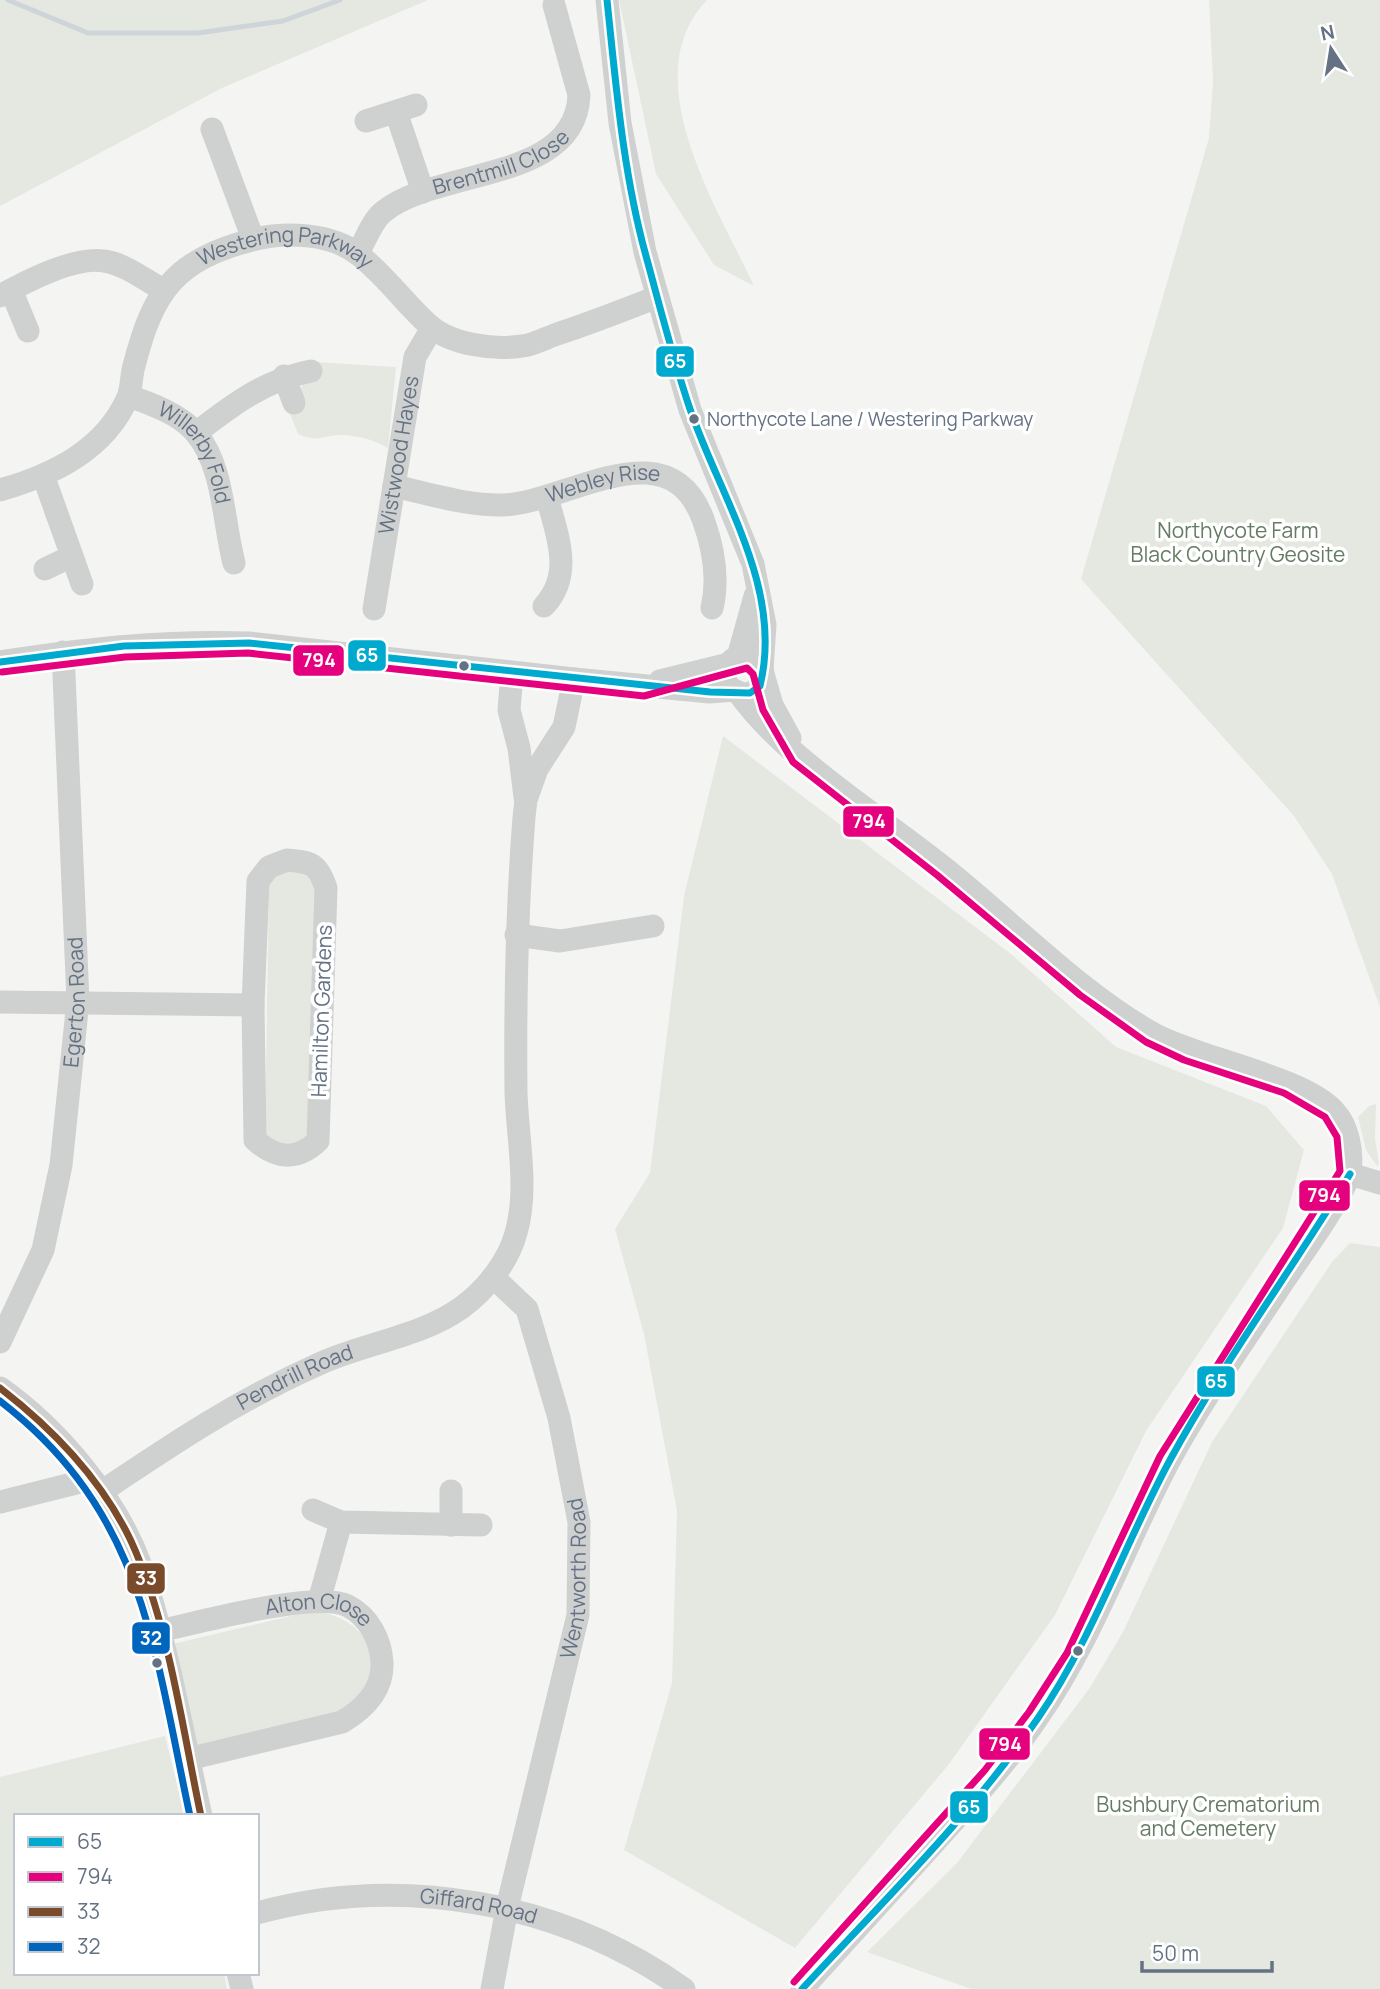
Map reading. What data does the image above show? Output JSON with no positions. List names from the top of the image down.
{
  "streets": {
    "street": [
      "Brentmill Close",
      "Westering Parkway",
      "Wistwood Hayes",
      "Willerby Fold",
      "Webley Rise",
      "Egerton Road",
      "Hamilton Gardens",
      "Pendrill Road",
      "Wentworth Road",
      "Alton Close",
      "Giffard Road"
    ]
  },
  "crossings": [
    ["Brentmill Close", "Westering Parkway"],
    ["Westering Parkway", "Wistwood Hayes"],
    ["Westering Parkway", "Willerby Fold"],
    ["Wistwood Hayes", "Webley Rise"],
    ["Pendrill Road", "Wentworth Road"],
    ["Wentworth Road", "Giffard Road"]
  ],
  "parks": ["Northycote Farm Black Country Geosite", "Bushbury Crematorium and Cemetery"],
  "places": ["Northycote Lane / Westering Parkway"],
  "lines": [
    "transit line 65",
    "transit line 794",
    "transit line 33",
    "transit line 32"
  ],
  "legend": [
    "65",
    "794",
    "33",
    "32"
  ],
  "scale_bar": "50 m",
  "north": "top"
}
